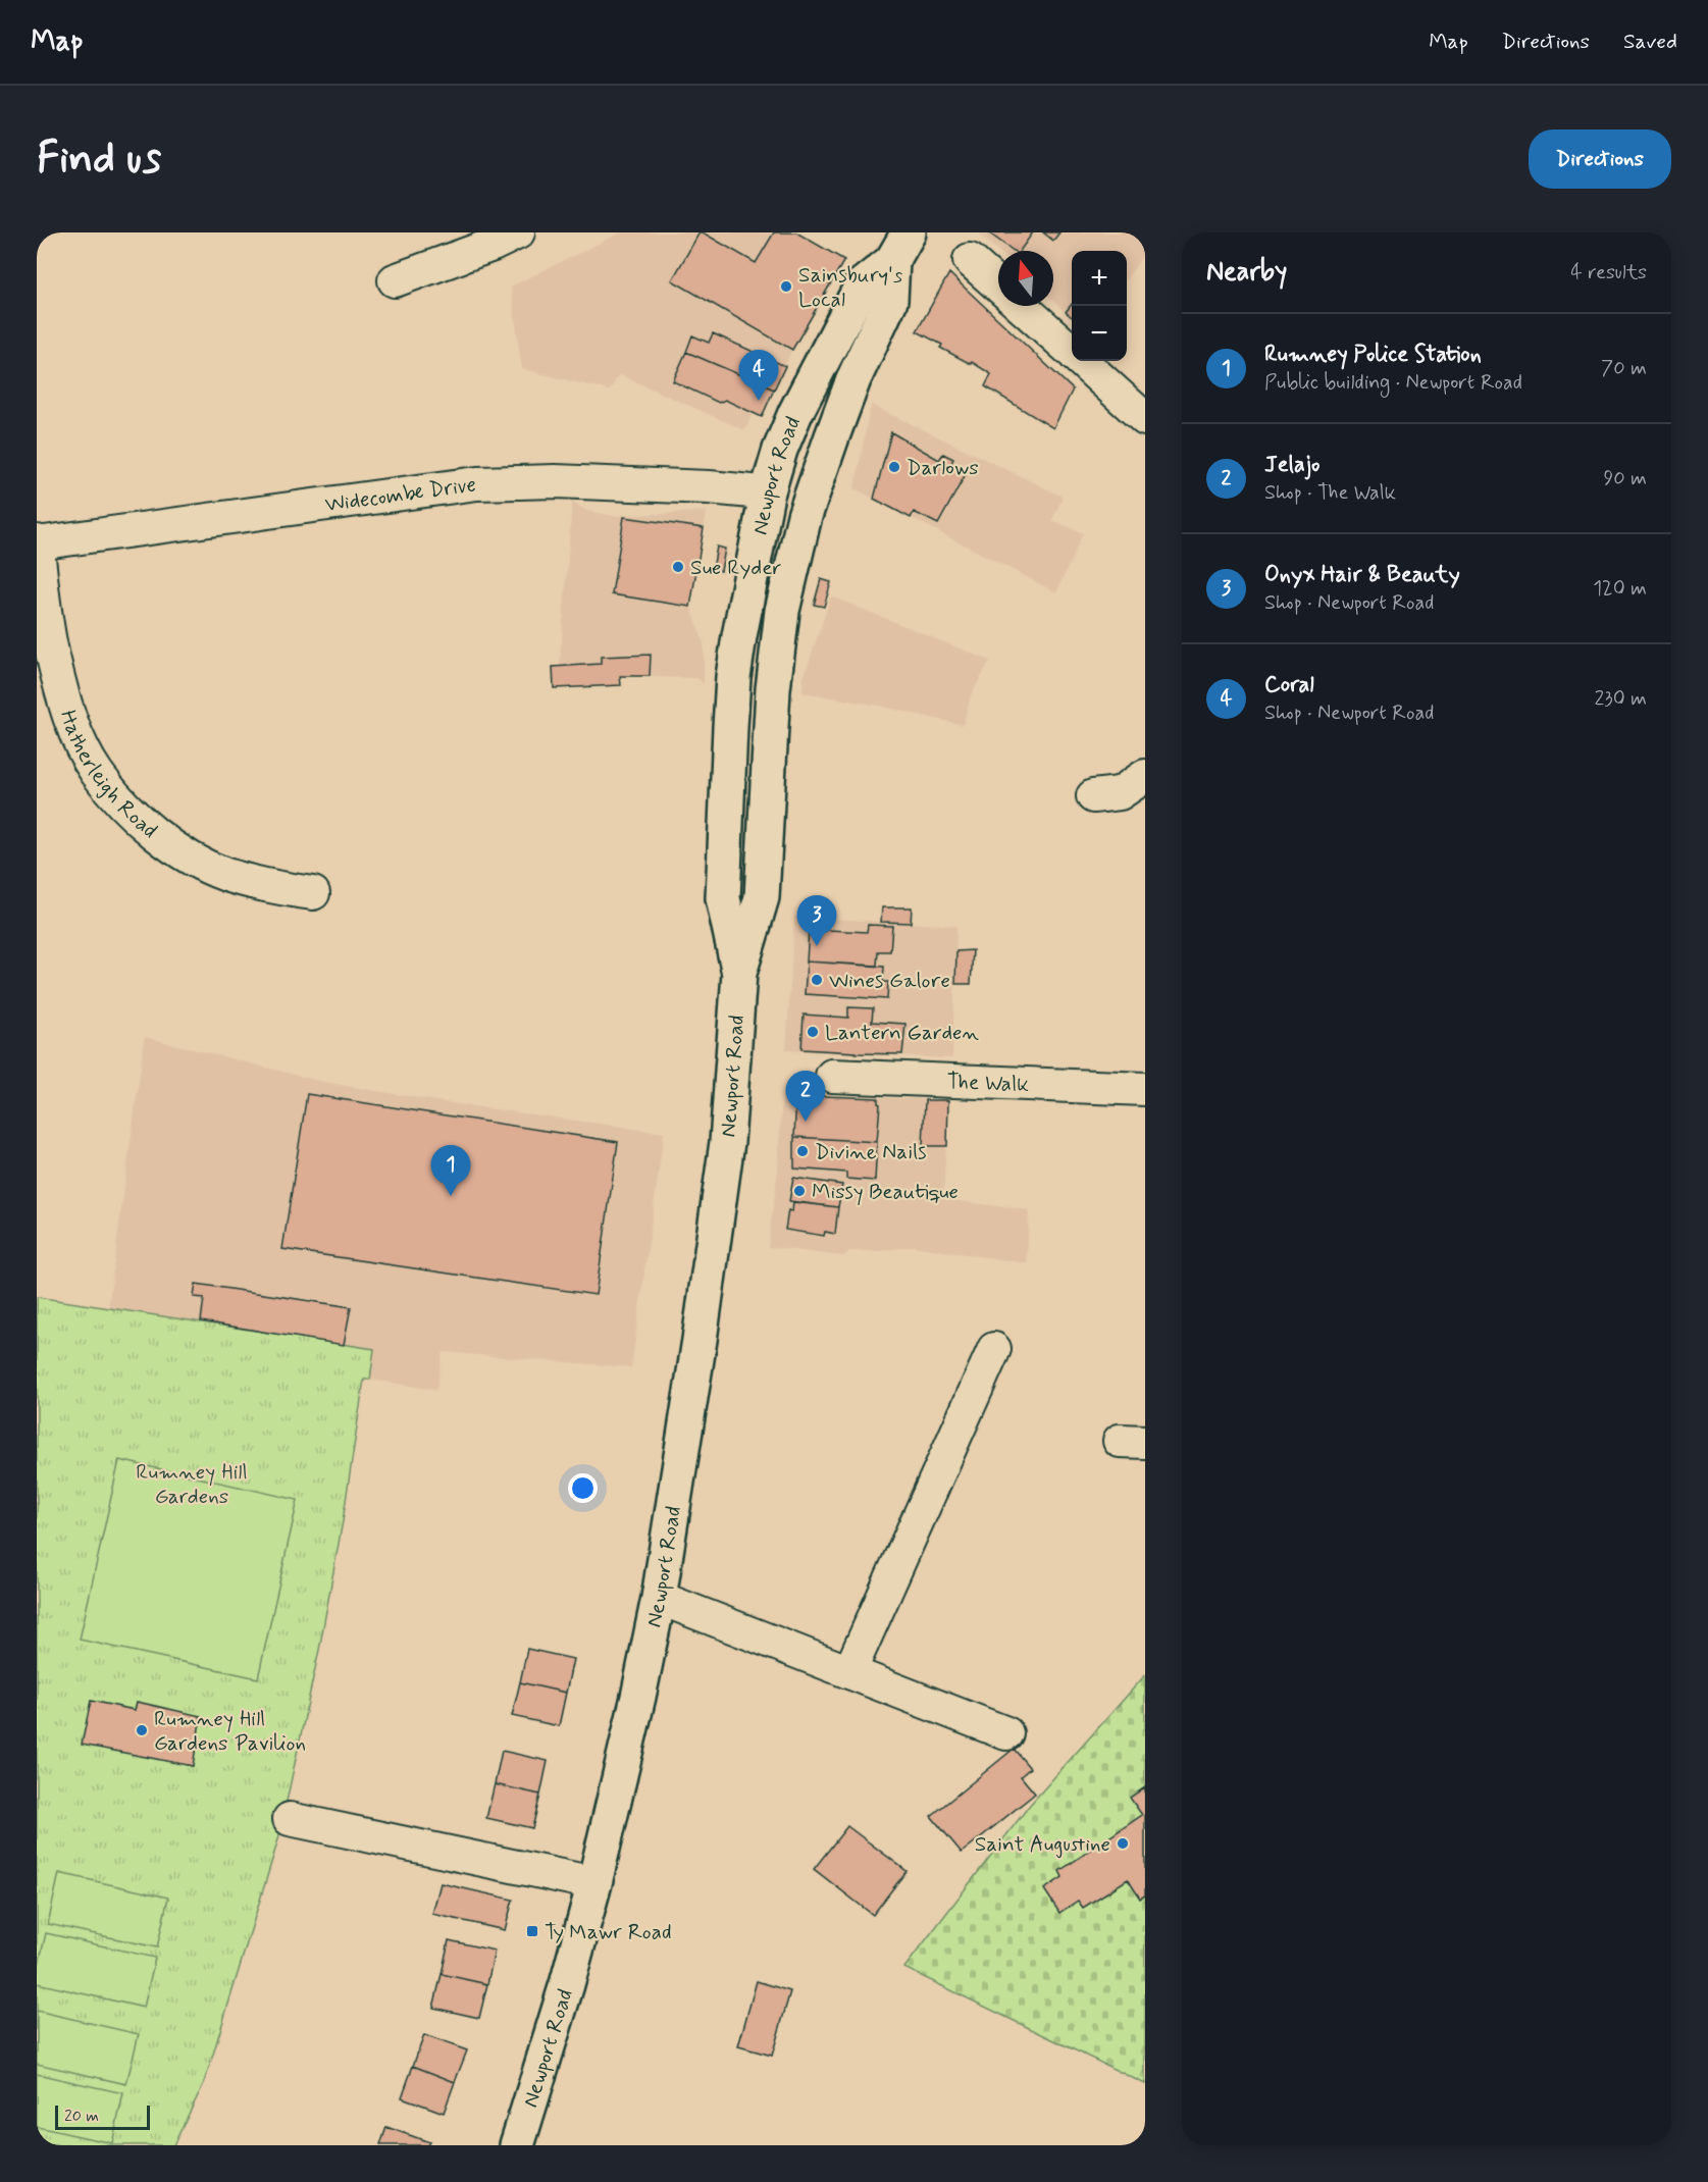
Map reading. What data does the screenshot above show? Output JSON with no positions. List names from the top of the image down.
{
  "streets": {
    "main road": ["Newport Road"],
    "street": ["Widecombe Drive", "Hatherleigh Road", "The Walk"]
  },
  "crossings": [
    ["Newport Road", "Widecombe Drive"],
    ["Widecombe Drive", "Hatherleigh Road"]
  ],
  "parks": ["Rumney Hill Gardens"],
  "places": {
    "other": [
      "Sainsbury's Local",
      "Darlows",
      "Sue Ryder",
      "Wines Galore",
      "Lantern Garden",
      "Divine Nails",
      "Missy Beautique",
      "Rumney Hill Gardens Pavilion",
      "Saint Augustine"
    ],
    "transit": ["Ty Mawr Road"]
  },
  "scale_bar": "20 m",
  "north": "top",
  "page": {
    "header": "Map",
    "nav": ["Map", "Directions", "Saved"],
    "buttons": "Directions",
    "title": "Find us",
    "heading": ["Nearby", "4 results"],
    "map_buttons": ["+", "−"],
    "list": [
      {
        "mark": "1",
        "name": "Rumney Police Station",
        "note": "Public building · Newport Road",
        "value": "70 m"
      },
      {
        "mark": "2",
        "name": "Jelajo",
        "note": "Shop · The Walk",
        "value": "90 m"
      },
      {
        "mark": "3",
        "name": "Onyx Hair & Beauty",
        "note": "Shop · Newport Road",
        "value": "120 m"
      },
      {
        "mark": "4",
        "name": "Coral",
        "note": "Shop · Newport Road",
        "value": "230 m"
      }
    ],
    "pins": [
      "4",
      "3",
      "2",
      "1"
    ],
    "scale": "20 m"
  }
}
